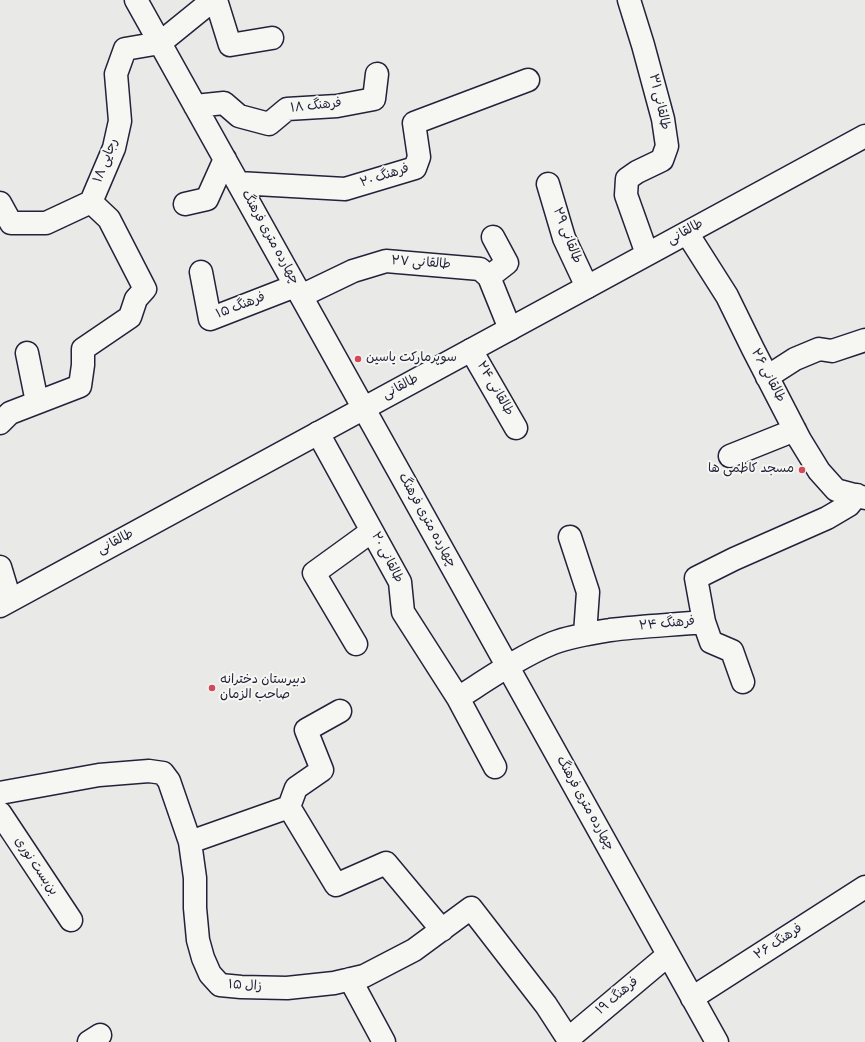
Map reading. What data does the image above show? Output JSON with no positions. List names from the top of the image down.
{
  "streets": {
    "street": [
      "طالقانی ۳۱",
      "فرهنگ ۱۸",
      "رجایی ۱۸",
      "فرهنگ ۲۰",
      "طالقانی",
      "طالقانی ۲۹",
      "چهارده متری فرهنگ",
      "طالقانی ۲۷",
      "فرهنگ ۱۵",
      "طالقانی ۲۶",
      "طالقانی ۲۴",
      "طالقانی ۲۰",
      "فرهنگ ۲۴",
      "بن‌بست نوری",
      "فرهنگ ۲۶",
      "زال ۱۵",
      "فرهنگ ۱۹"
    ]
  },
  "crossings": [
    ["طالقانی ۳۱", "طالقانی"],
    ["فرهنگ ۱۸", "چهارده متری فرهنگ"],
    ["رجایی ۱۸", "چهارده متری فرهنگ"],
    ["فرهنگ ۲۰", "چهارده متری فرهنگ"],
    ["طالقانی", "طالقانی ۲۹"],
    ["طالقانی", "چهارده متری فرهنگ"],
    ["طالقانی", "طالقانی ۲۶"],
    ["طالقانی", "طالقانی ۲۴"],
    ["طالقانی", "طالقانی ۲۰"],
    ["چهارده متری فرهنگ", "طالقانی ۲۷"],
    ["چهارده متری فرهنگ", "فرهنگ ۱۵"],
    ["چهارده متری فرهنگ", "فرهنگ ۲۴"],
    ["چهارده متری فرهنگ", "فرهنگ ۲۶"],
    ["چهارده متری فرهنگ", "فرهنگ ۱۹"],
    ["طالقانی ۲۷", "فرهنگ ۱۵"],
    ["طالقانی ۲۶", "فرهنگ ۲۴"],
    ["طالقانی ۲۰", "فرهنگ ۲۴"],
    ["زال ۱۵", "فرهنگ ۱۹"]
  ],
  "places": ["سوپرمارکت یاسین", "مسجد کاظمی ها", "دبیرستان دخترانه صاحب الزمان"]
}
